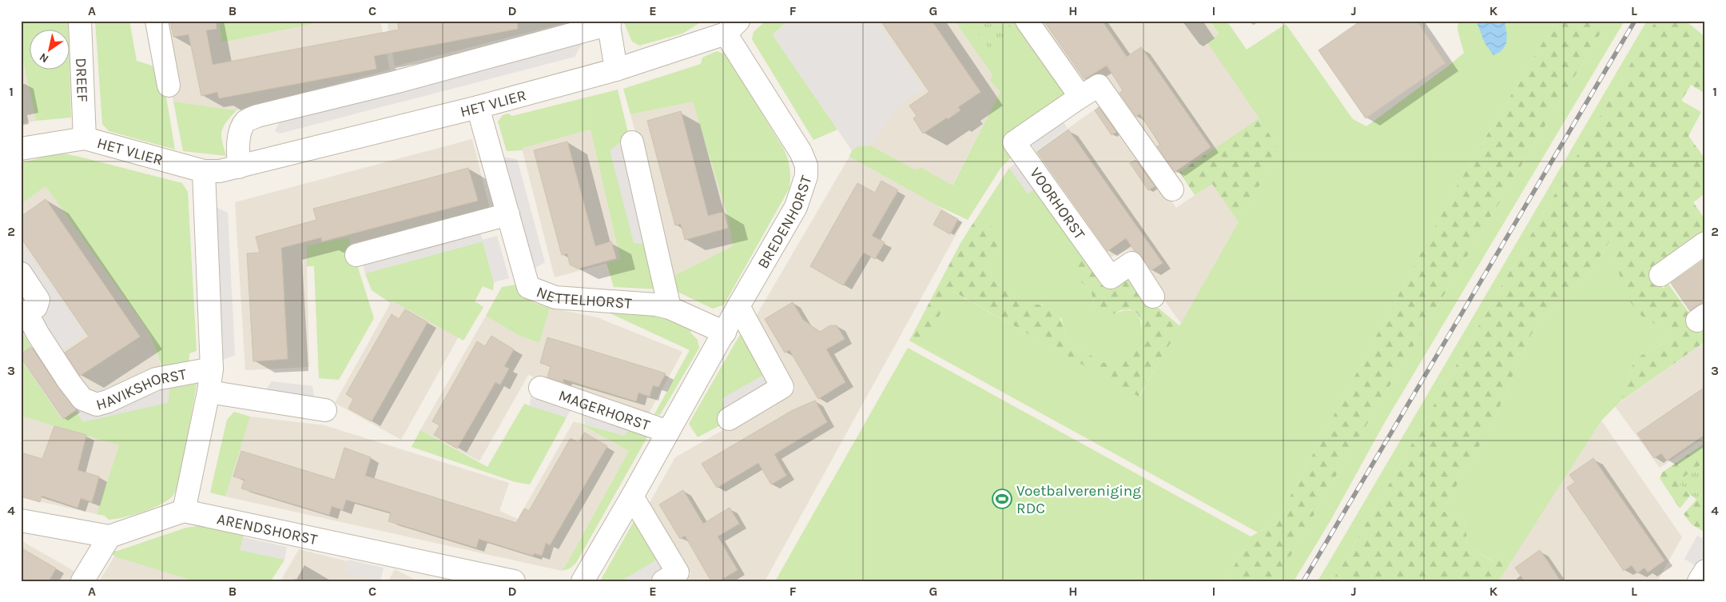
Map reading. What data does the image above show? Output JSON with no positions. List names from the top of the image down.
{
  "streets": {
    "street": [
      "DREEF",
      "HET VLIER",
      "VOORHORST",
      "BREDENHORST",
      "NETTELHORST",
      "HAVIKSHORST",
      "MAGERHORST",
      "ARENDSHORST"
    ]
  },
  "crossings": [
    ["DREEF", "HET VLIER"],
    ["HET VLIER", "BREDENHORST"],
    ["HET VLIER", "NETTELHORST"],
    ["HET VLIER", "HAVIKSHORST"],
    ["BREDENHORST", "NETTELHORST"],
    ["BREDENHORST", "MAGERHORST"],
    ["HAVIKSHORST", "ARENDSHORST"]
  ],
  "places": {
    "sports": ["Voetbalvereniging RDC"]
  },
  "north": "bottom left",
  "grid": {
    "columns": [
      "A",
      "B",
      "C",
      "D",
      "E",
      "F",
      "G",
      "H",
      "I",
      "J",
      "K",
      "L"
    ],
    "rows": [
      "1",
      "2",
      "3",
      "4"
    ]
  }
}
